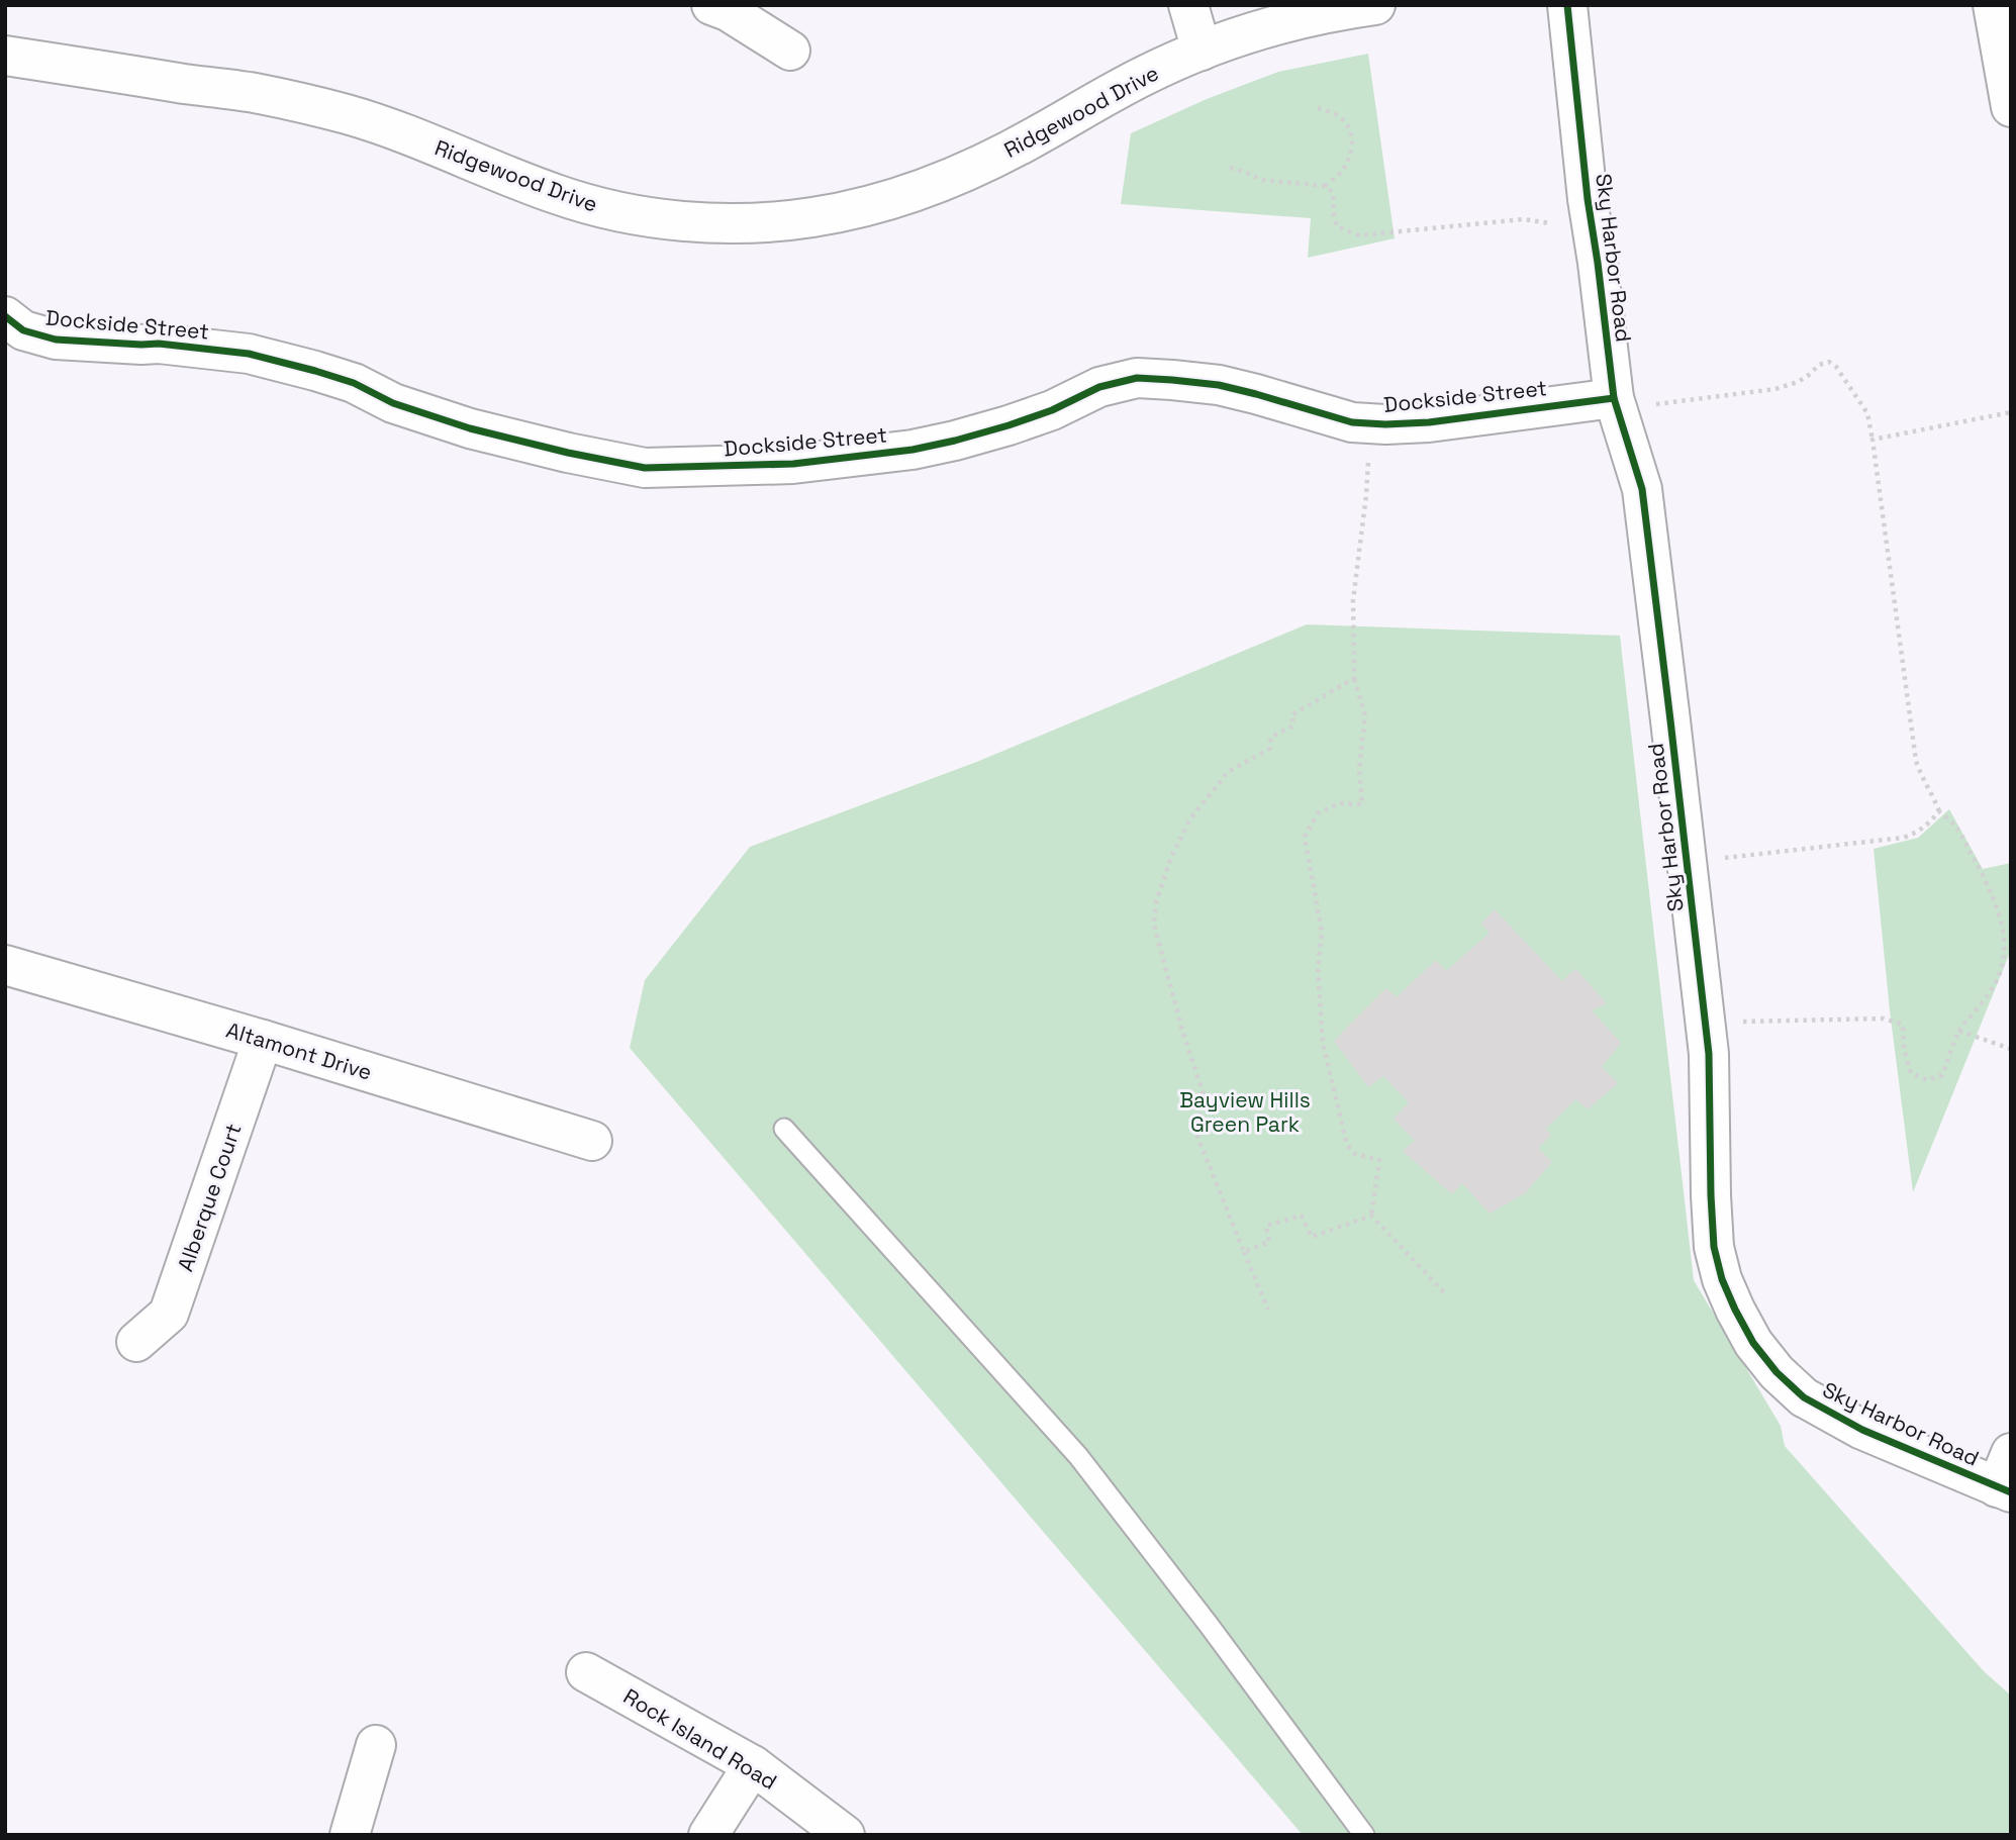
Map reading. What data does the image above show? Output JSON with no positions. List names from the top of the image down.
{
  "streets": {
    "street": [
      "Ridgewood Drive",
      "Sky Harbor Road",
      "Dockside Street",
      "Altamont Drive",
      "Alberque Court",
      "Rock Island Road"
    ]
  },
  "crossings": [
    ["Sky Harbor Road", "Dockside Street"],
    ["Altamont Drive", "Alberque Court"]
  ],
  "parks": ["Bayview Hills Green Park"]
}
